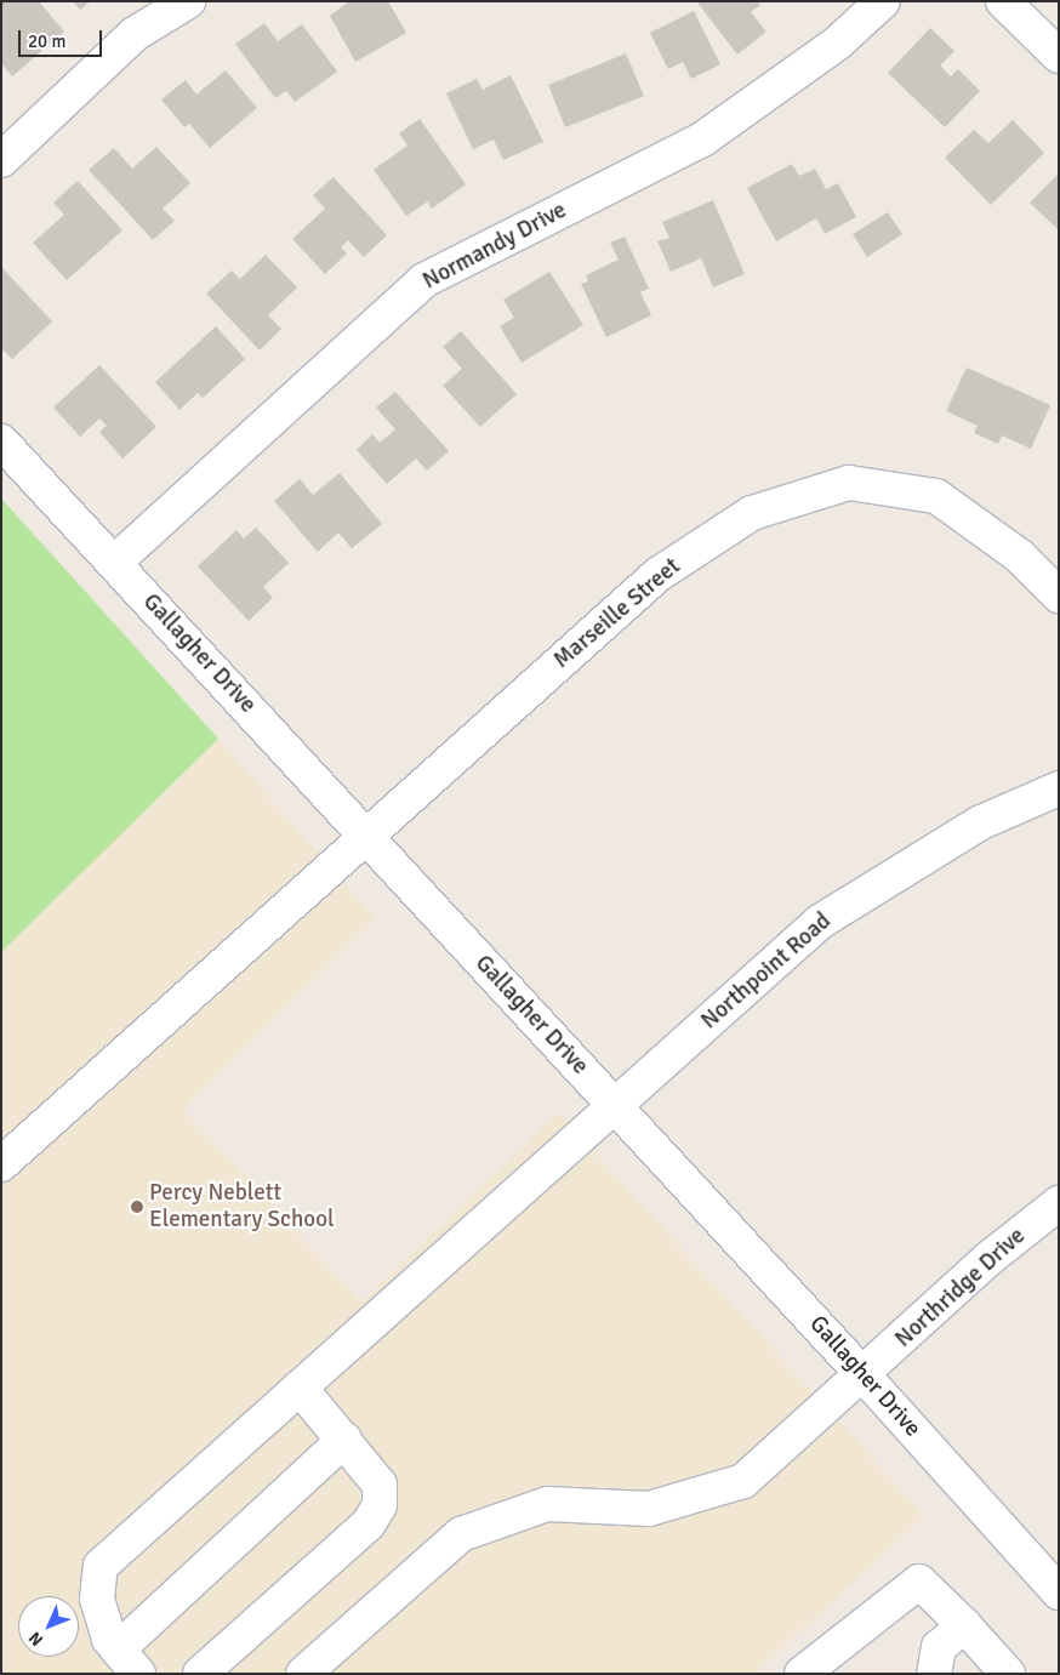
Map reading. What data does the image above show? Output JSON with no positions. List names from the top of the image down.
{
  "streets": {
    "street": [
      "Normandy Drive",
      "Marseille Street",
      "Gallagher Drive",
      "Northpoint Road",
      "Northridge Drive"
    ]
  },
  "crossings": [
    ["Normandy Drive", "Gallagher Drive"],
    ["Marseille Street", "Gallagher Drive"],
    ["Gallagher Drive", "Northpoint Road"],
    ["Gallagher Drive", "Northridge Drive"]
  ],
  "places": ["Percy Neblett Elementary School"],
  "scale_bar": "20 m",
  "north": "bottom left"
}
